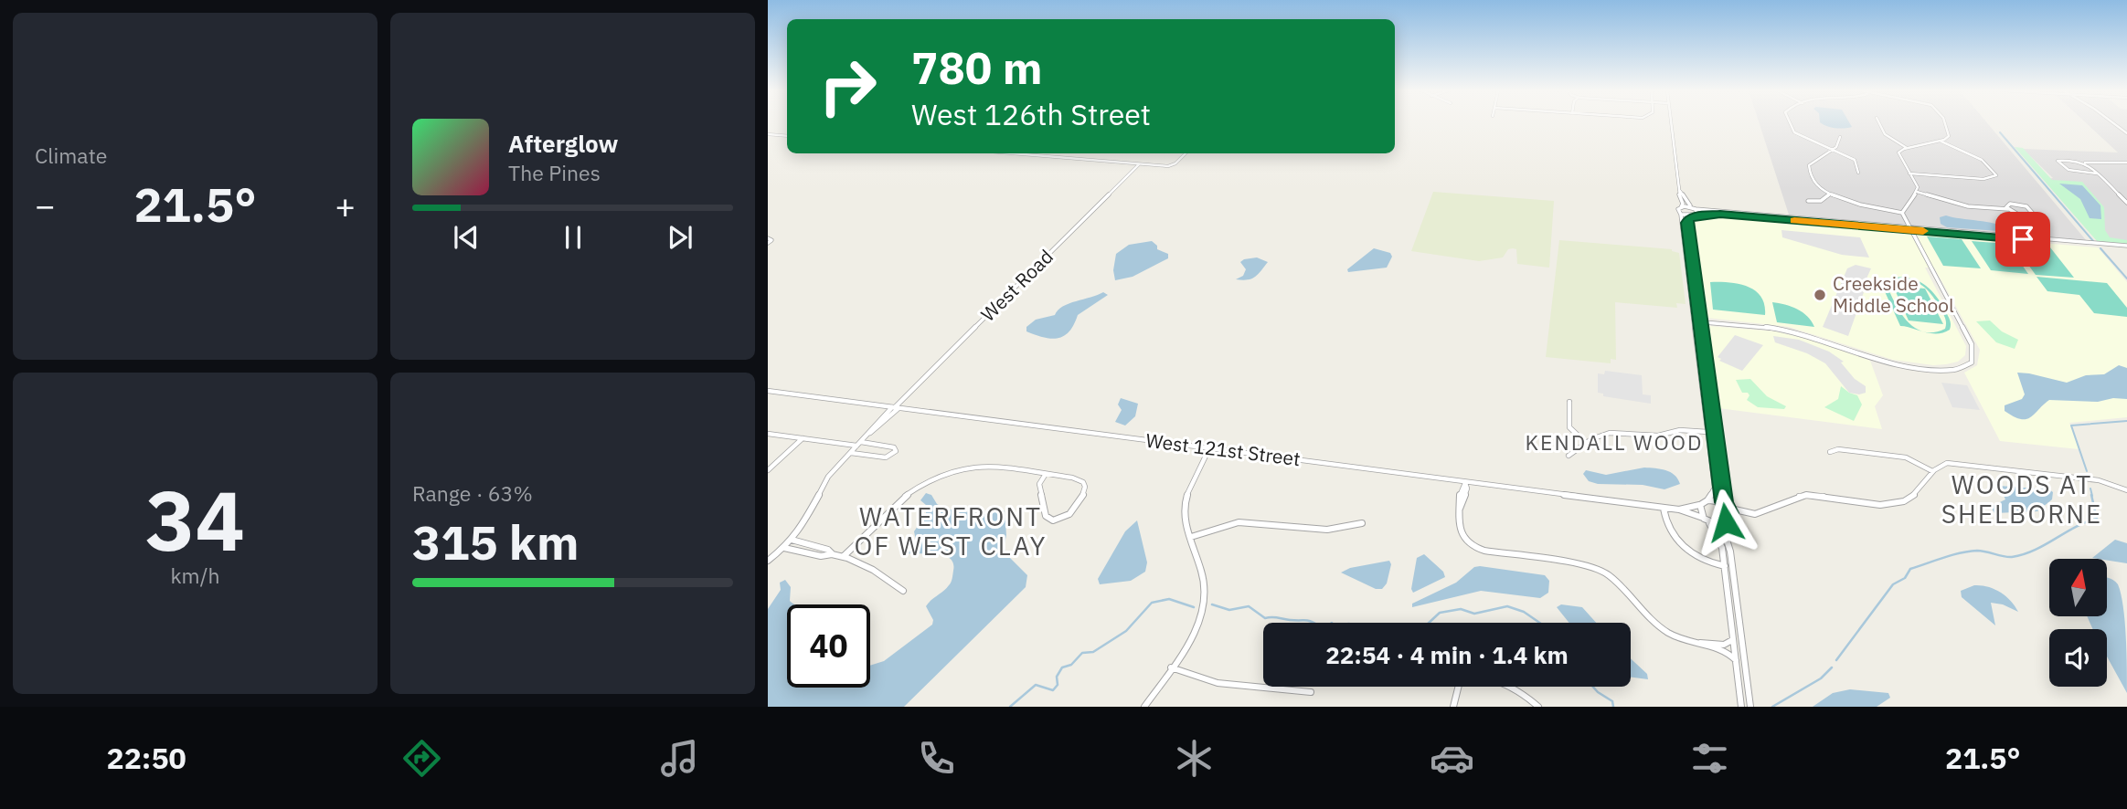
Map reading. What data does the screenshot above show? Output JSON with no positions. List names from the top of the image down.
{
  "streets": {
    "street": ["West Road", "West 121st Street"]
  },
  "crossings": [
    ["West Road", "West 121st Street"]
  ],
  "districts": ["KENDALL WOOD", "WOODS AT SHELBORNE", "WATERFRONT OF WEST CLAY"],
  "places": ["Creekside Middle School"],
  "north": "top",
  "page": {
    "tile": [
      "Climate",
      ["34", "km/h"],
      ["Range · 63%", "315 km"]
    ],
    "turn": ["780 m", "West 126th Street"],
    "song": ["Afterglow", "The Pines"],
    "heat": ["−", "21.5°", "+"],
    "limit": "40",
    "trip": "22:54 · 4 min · 1.4 km",
    "tabs": ["22:50", "21.5°"]
  }
}
